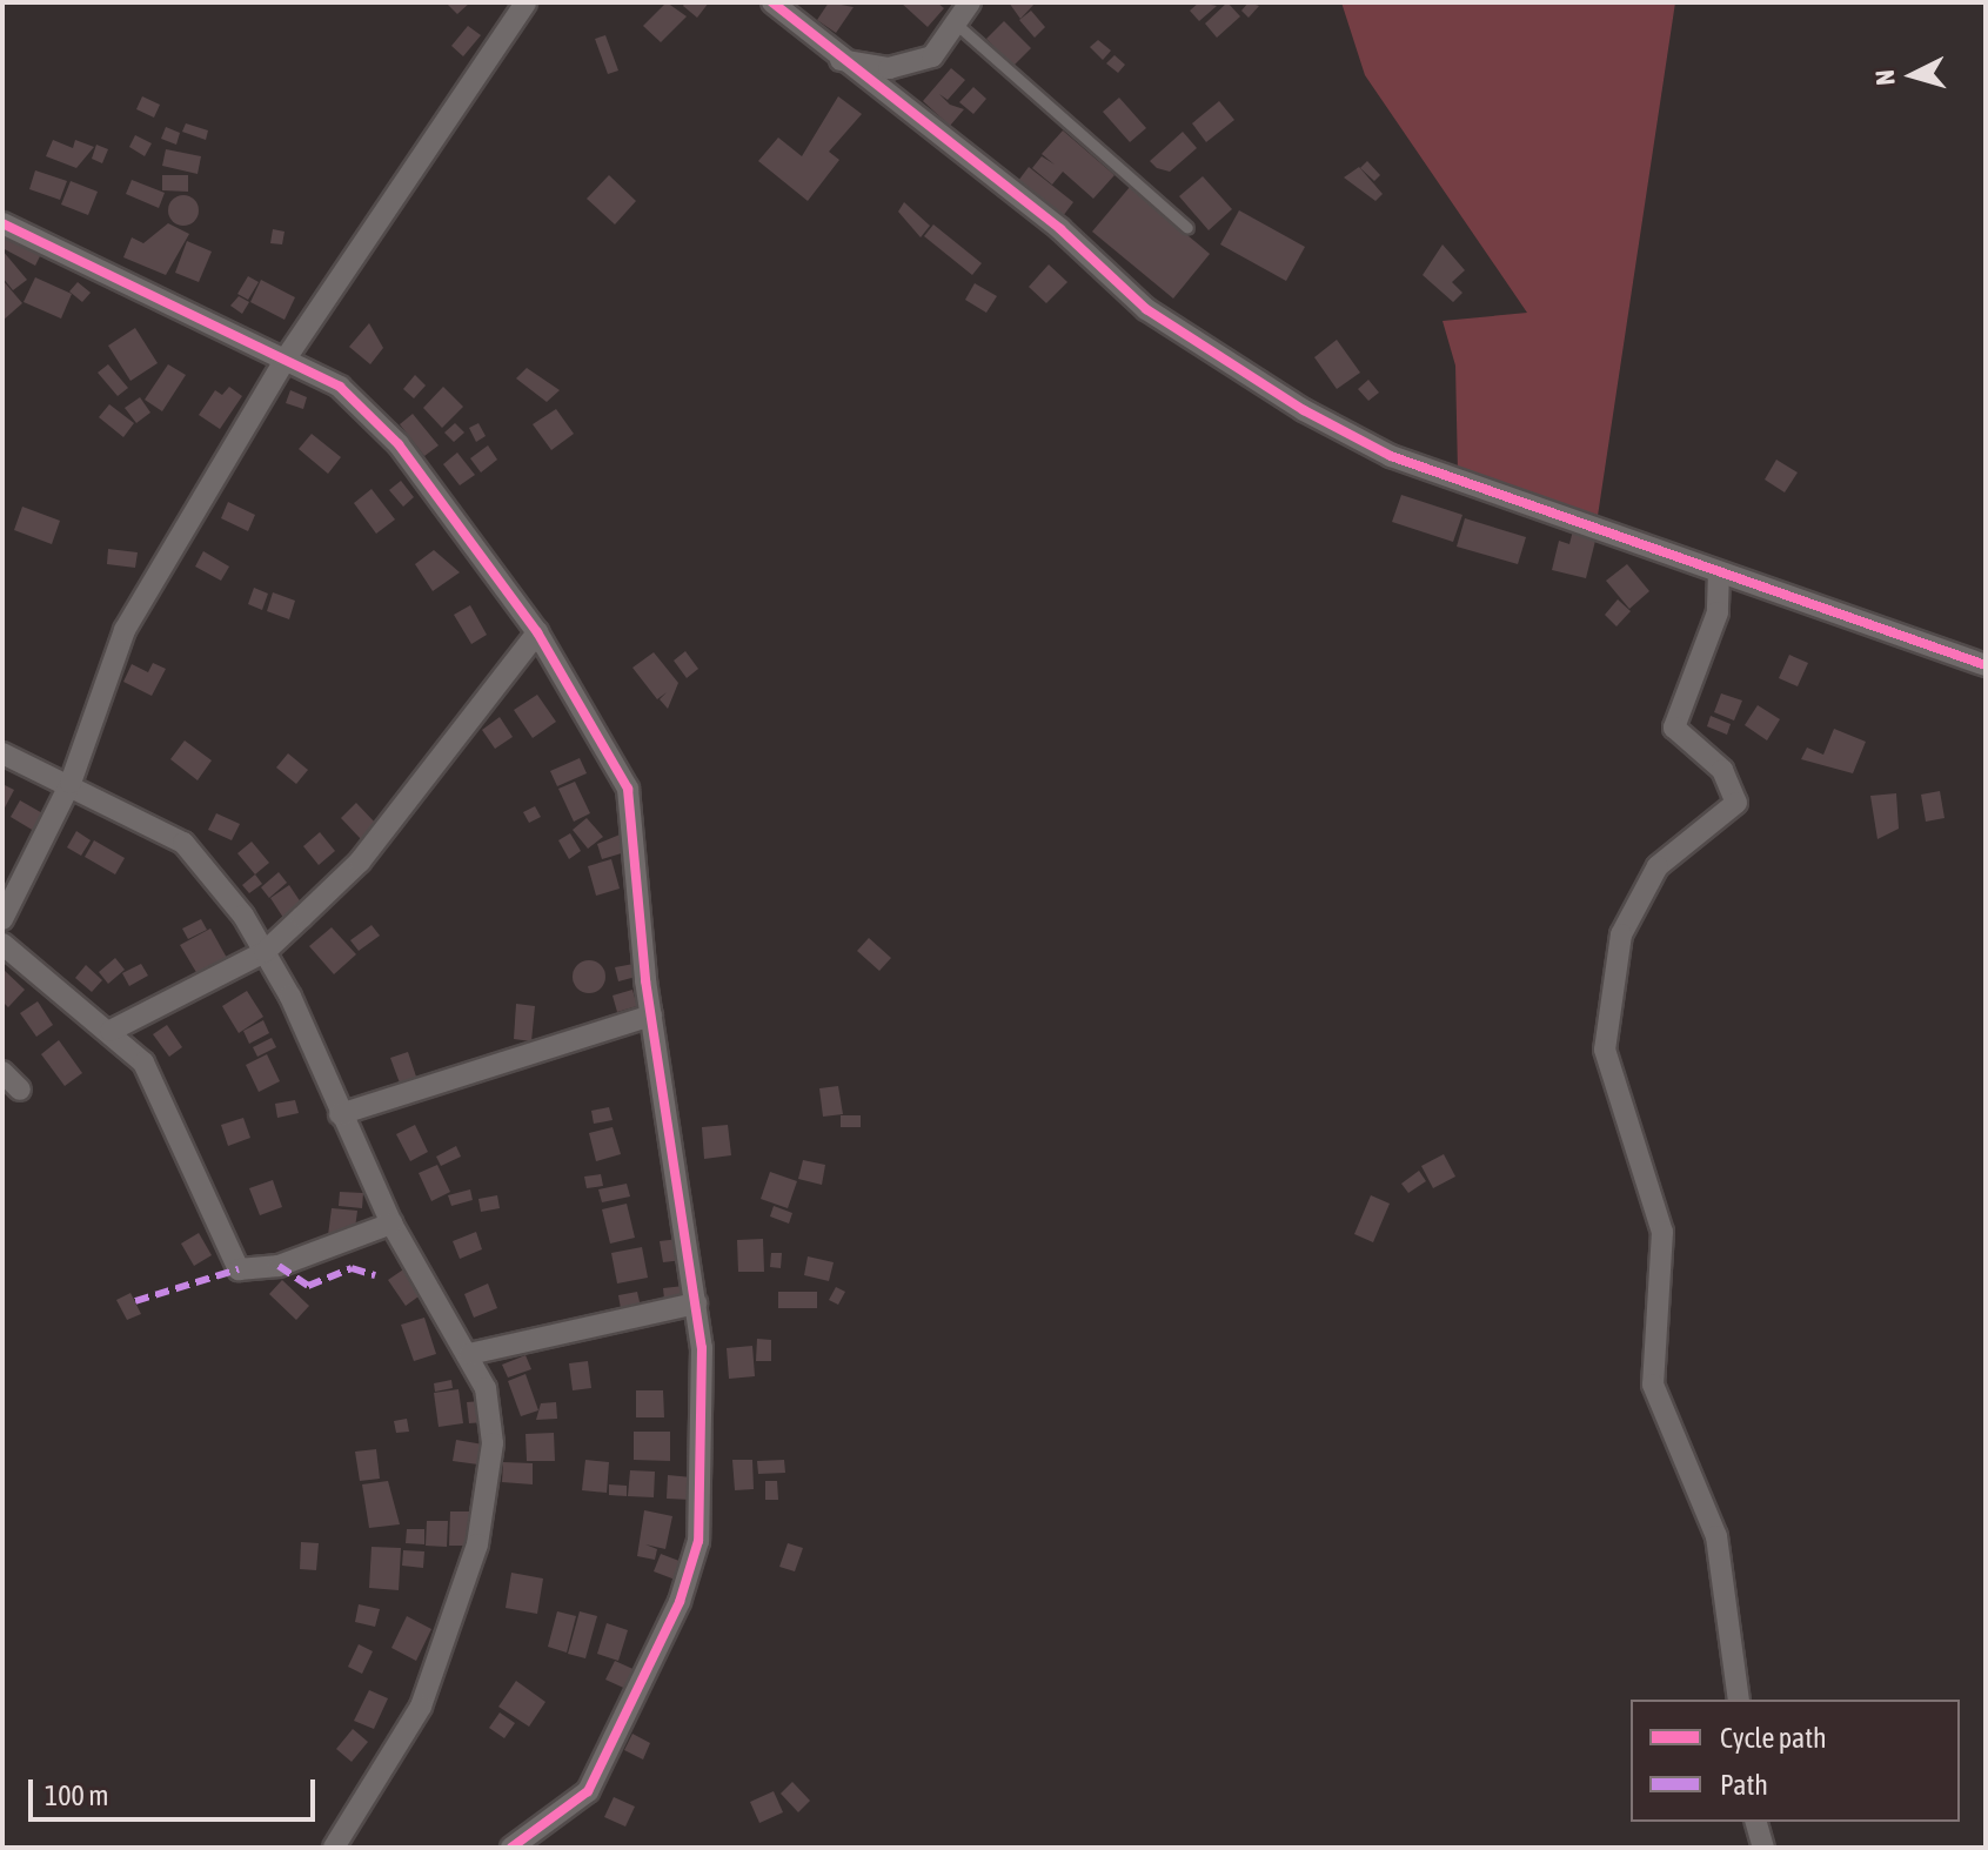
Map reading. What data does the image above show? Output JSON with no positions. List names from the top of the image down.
{
  "legend": ["Cycle path", "Path"],
  "scale_bar": "100 m",
  "north": "left"
}
